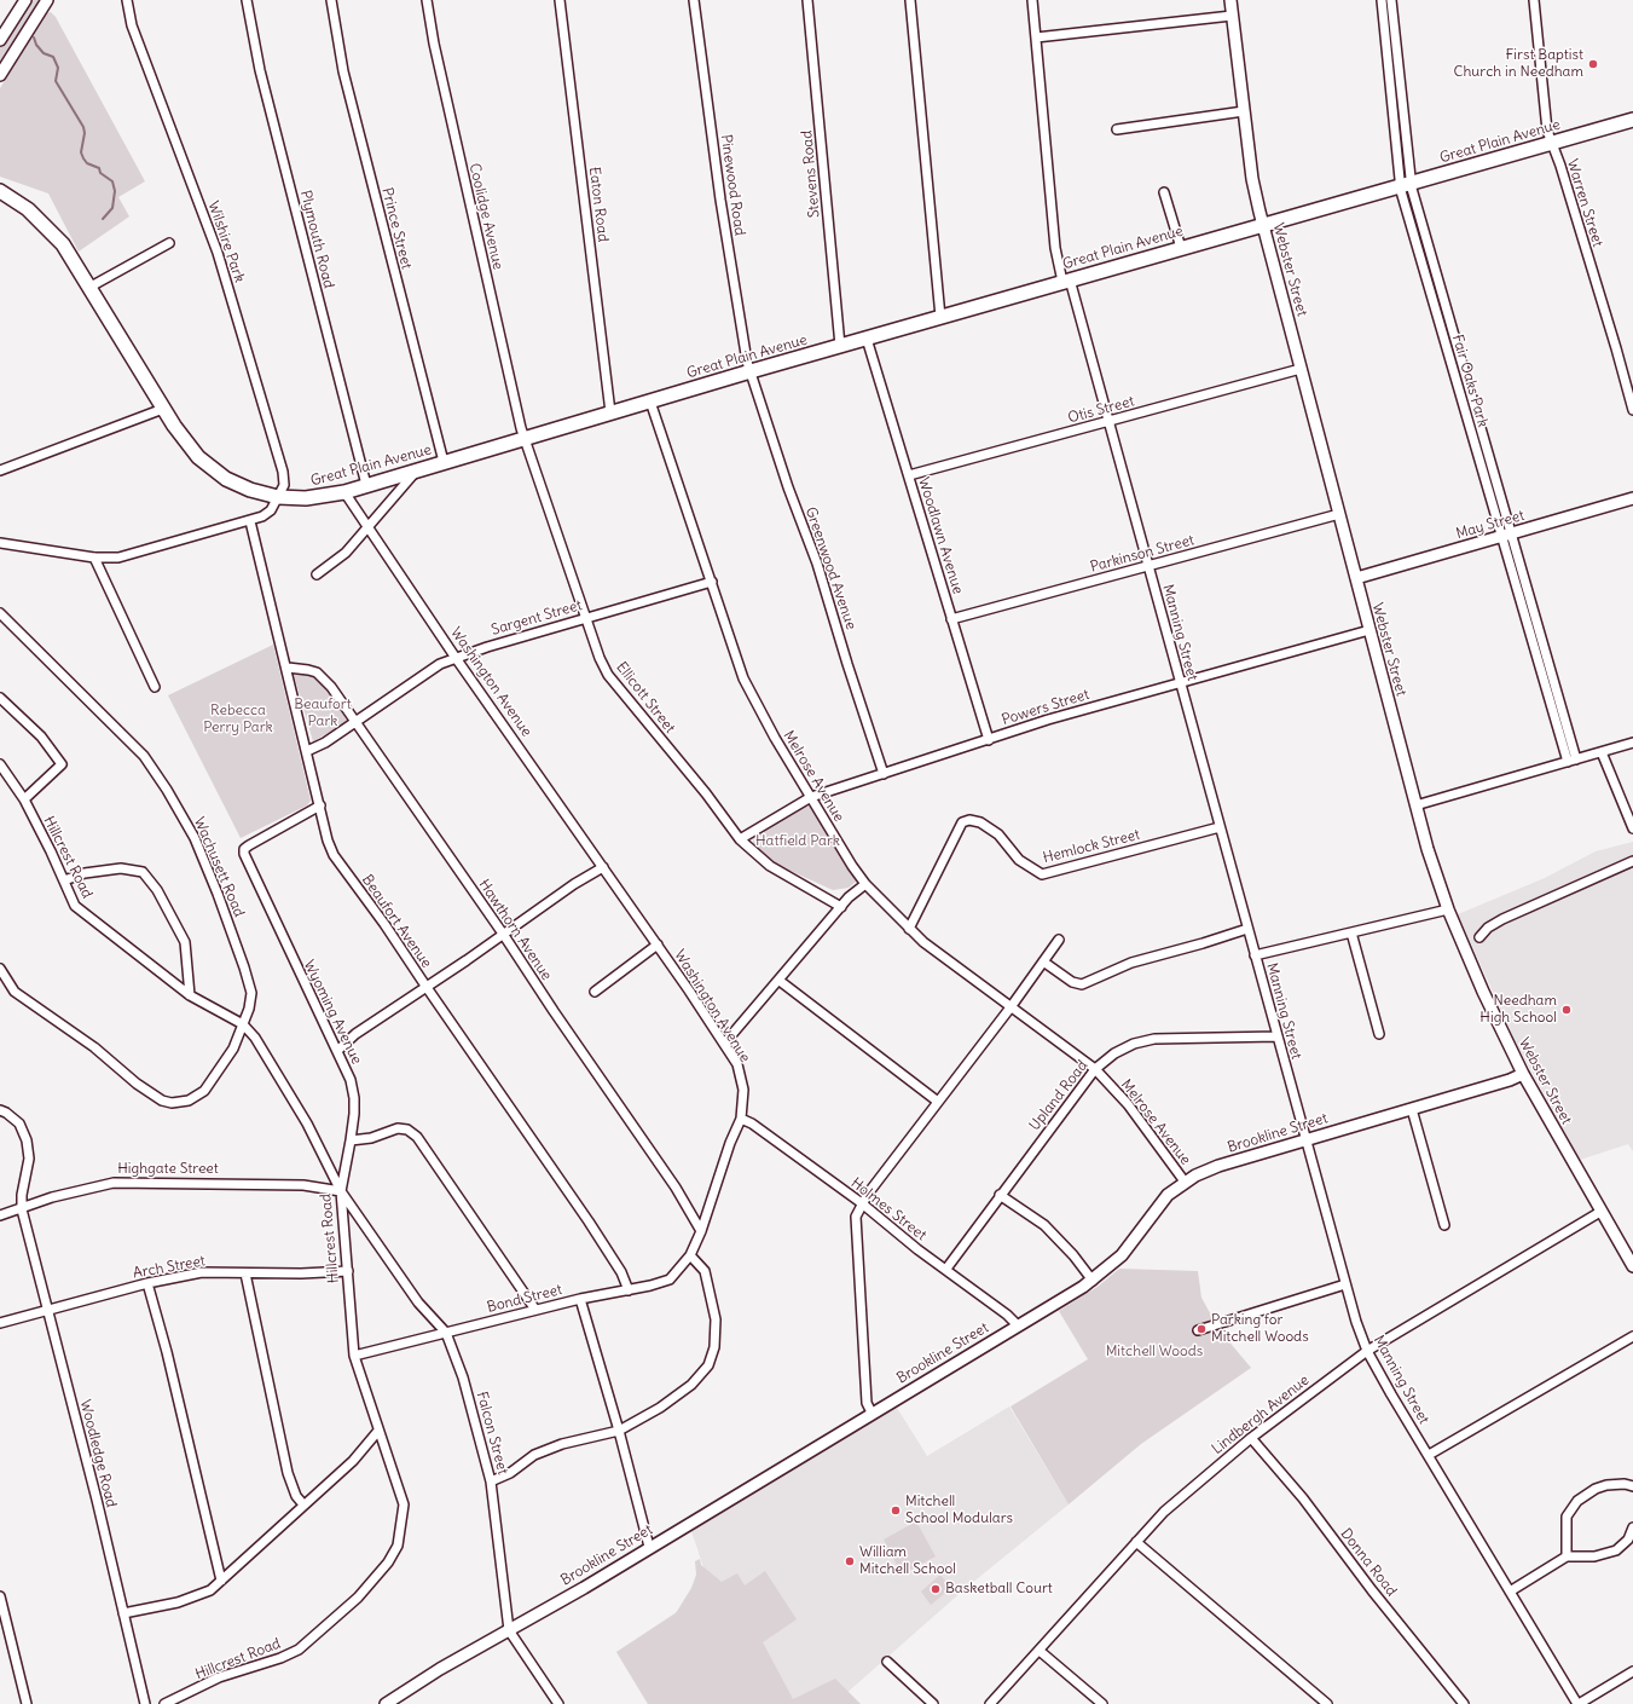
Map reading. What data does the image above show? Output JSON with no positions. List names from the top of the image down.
{
  "streets": {
    "main road": ["Great Plain Avenue"],
    "street": [
      "Stevens Road",
      "Pinewood Road",
      "Warren Street",
      "Eaton Road",
      "Coolidge Avenue",
      "Prince Street",
      "Plymouth Road",
      "Wilshire Park",
      "Webster Street",
      "Fair Oaks Park",
      "Otis Street",
      "May Street",
      "Woodlawn Avenue",
      "Parkinson Street",
      "Greenwood Avenue",
      "Sargent Street",
      "Manning Street",
      "Washington Avenue",
      "Ellicott Street",
      "Powers Street",
      "Melrose Avenue",
      "Hemlock Street",
      "Hillcrest Road",
      "Wachusett Road",
      "Beaufort Avenue",
      "Hawthorn Avenue",
      "Wyoming Avenue",
      "Upland Road",
      "Brookline Street",
      "Highgate Street",
      "Holmes Street",
      "Arch Street",
      "Bond Street",
      "Lindbergh Avenue",
      "Falcon Street",
      "Woodledge Road",
      "Donna Road"
    ]
  },
  "crossings": [
    ["Great Plain Avenue", "Stevens Road"],
    ["Great Plain Avenue", "Pinewood Road"],
    ["Great Plain Avenue", "Warren Street"],
    ["Great Plain Avenue", "Eaton Road"],
    ["Great Plain Avenue", "Coolidge Avenue"],
    ["Great Plain Avenue", "Prince Street"],
    ["Great Plain Avenue", "Plymouth Road"],
    ["Great Plain Avenue", "Wilshire Park"],
    ["Great Plain Avenue", "Webster Street"],
    ["Great Plain Avenue", "Fair Oaks Park"],
    ["Great Plain Avenue", "Woodlawn Avenue"],
    ["Great Plain Avenue", "Greenwood Avenue"],
    ["Great Plain Avenue", "Manning Street"],
    ["Great Plain Avenue", "Washington Avenue"],
    ["Great Plain Avenue", "Ellicott Street"],
    ["Great Plain Avenue", "Melrose Avenue"],
    ["Pinewood Road", "Greenwood Avenue"],
    ["Coolidge Avenue", "Ellicott Street"],
    ["Webster Street", "Otis Street"],
    ["Webster Street", "May Street"],
    ["Webster Street", "Parkinson Street"],
    ["Webster Street", "Powers Street"],
    ["Webster Street", "Brookline Street"],
    ["Webster Street", "Lindbergh Avenue"],
    ["Fair Oaks Park", "May Street"],
    ["Otis Street", "Woodlawn Avenue"],
    ["Otis Street", "Manning Street"],
    ["Woodlawn Avenue", "Parkinson Street"],
    ["Woodlawn Avenue", "Powers Street"],
    ["Parkinson Street", "Manning Street"],
    ["Greenwood Avenue", "Powers Street"],
    ["Sargent Street", "Washington Avenue"],
    ["Sargent Street", "Ellicott Street"],
    ["Sargent Street", "Melrose Avenue"],
    ["Sargent Street", "Beaufort Avenue"],
    ["Sargent Street", "Hawthorn Avenue"],
    ["Manning Street", "Powers Street"],
    ["Manning Street", "Hemlock Street"],
    ["Manning Street", "Upland Road"],
    ["Manning Street", "Brookline Street"],
    ["Manning Street", "Lindbergh Avenue"],
    ["Washington Avenue", "Hawthorn Avenue"],
    ["Washington Avenue", "Holmes Street"],
    ["Washington Avenue", "Bond Street"],
    ["Ellicott Street", "Powers Street"],
    ["Powers Street", "Melrose Avenue"],
    ["Melrose Avenue", "Hemlock Street"],
    ["Melrose Avenue", "Upland Road"],
    ["Melrose Avenue", "Brookline Street"],
    ["Hillcrest Road", "Wachusett Road"],
    ["Hillcrest Road", "Wyoming Avenue"],
    ["Hillcrest Road", "Highgate Street"],
    ["Hillcrest Road", "Arch Street"],
    ["Hillcrest Road", "Bond Street"],
    ["Hillcrest Road", "Falcon Street"],
    ["Beaufort Avenue", "Hawthorn Avenue"],
    ["Beaufort Avenue", "Wyoming Avenue"],
    ["Beaufort Avenue", "Bond Street"],
    ["Wyoming Avenue", "Highgate Street"],
    ["Wyoming Avenue", "Falcon Street"],
    ["Upland Road", "Holmes Street"],
    ["Brookline Street", "Holmes Street"],
    ["Brookline Street", "Falcon Street"],
    ["Highgate Street", "Falcon Street"],
    ["Highgate Street", "Woodledge Road"],
    ["Arch Street", "Woodledge Road"],
    ["Bond Street", "Falcon Street"],
    ["Lindbergh Avenue", "Donna Road"]
  ],
  "parks": [
    "Beaufort Park",
    "Rebecca Perry Park",
    "Hatfield Park",
    "Mitchell Woods"
  ],
  "places": [
    "First Baptist Church in Needham",
    "Needham High School",
    "Parking for Mitchell Woods",
    "Mitchell School Modulars",
    "William Mitchell School",
    "Basketball Court"
  ]
}
